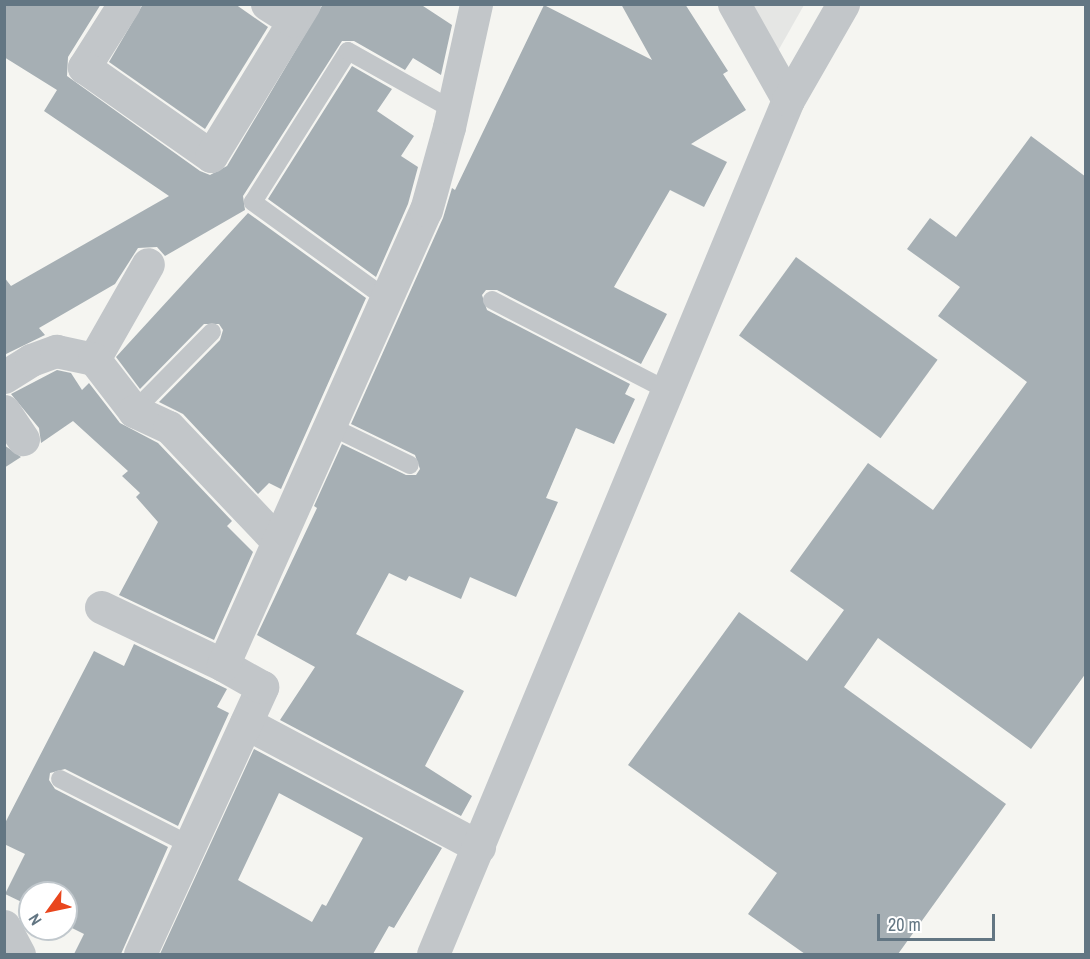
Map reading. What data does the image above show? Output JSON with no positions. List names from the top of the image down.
{
  "scale_bar": "20 m",
  "north": "bottom left"
}
